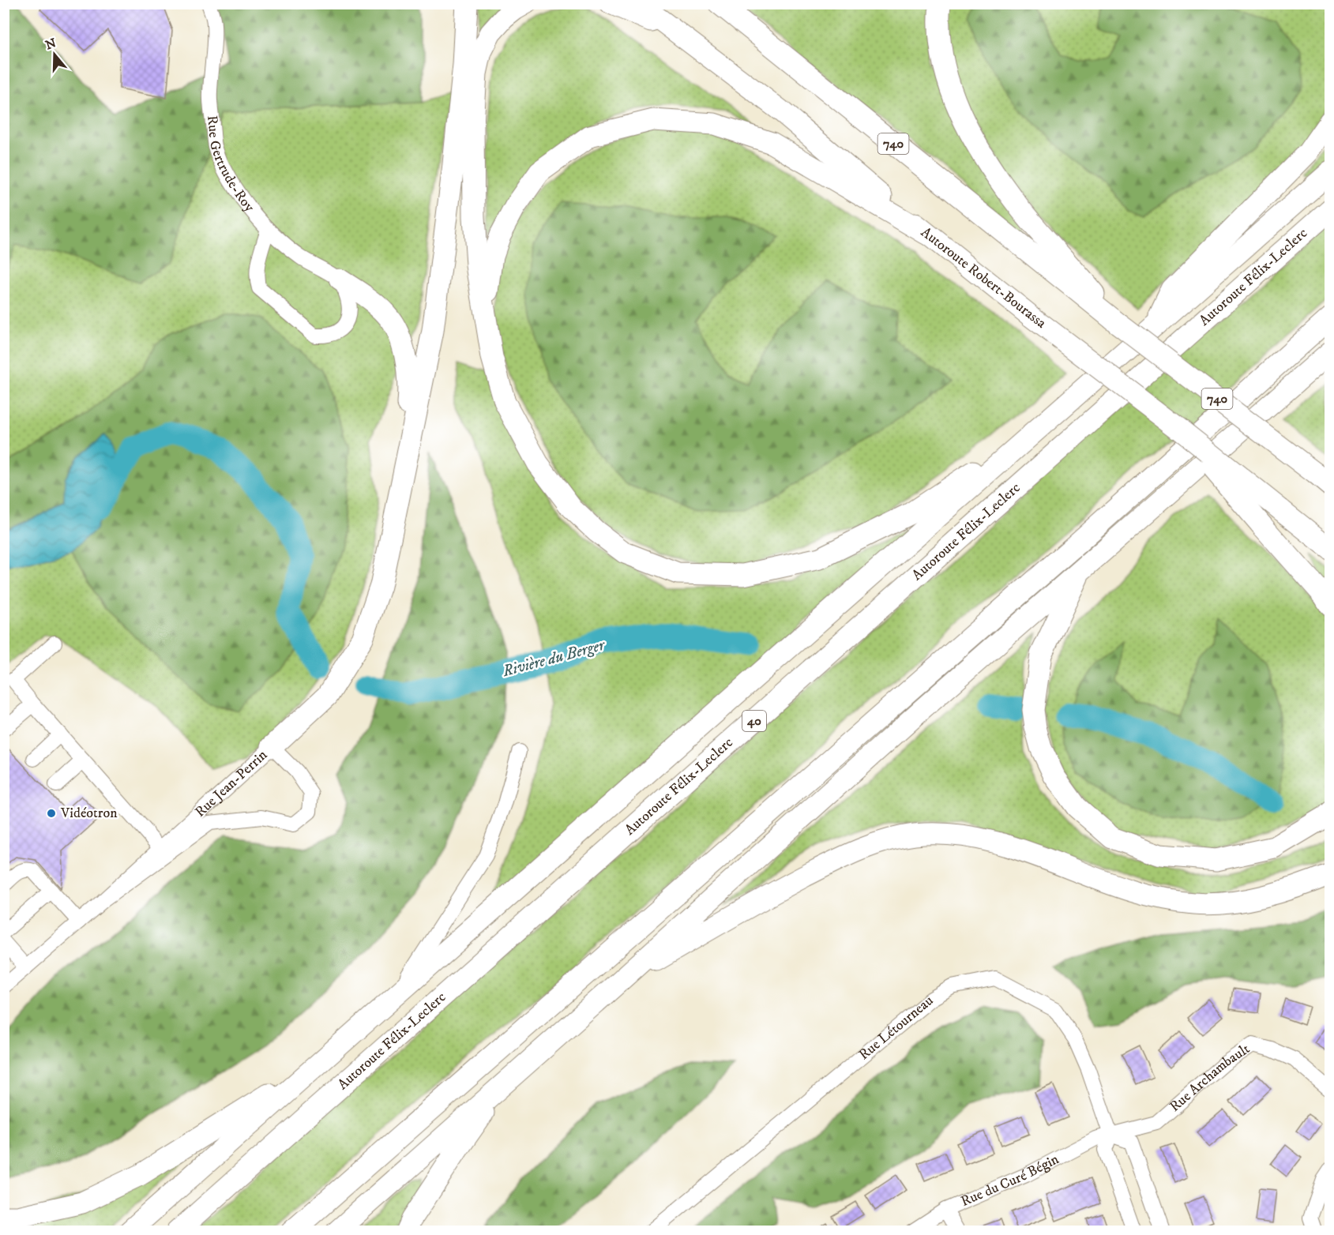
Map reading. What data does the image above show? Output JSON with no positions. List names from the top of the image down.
{
  "streets": {
    "highway": [
      "740",
      "Autoroute Félix-Leclerc",
      "Autoroute Robert-Bourassa",
      "40"
    ],
    "street": [
      "Rue Gertrude-Roy",
      "Rue Jean-Perrin",
      "Rue Létourneau",
      "Rue Archambault",
      "Rue du Curé Bégin"
    ]
  },
  "crossings": [
    ["Rue Létourneau", "Rue Archambault"],
    ["Rue Létourneau", "Rue du Curé Bégin"],
    ["Rue Archambault", "Rue du Curé Bégin"]
  ],
  "water": ["Rivière du Berger"],
  "places": ["Vidéotron"],
  "north": "top"
}
